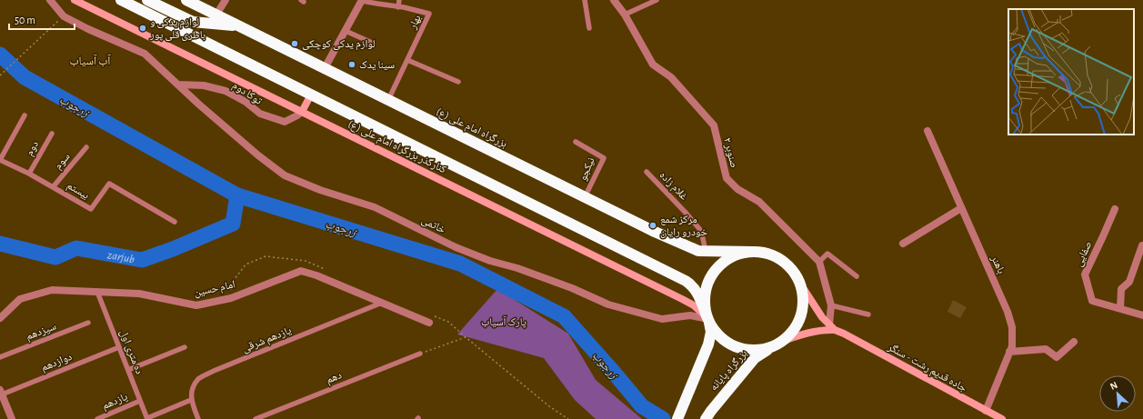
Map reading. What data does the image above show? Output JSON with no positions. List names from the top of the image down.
{
  "streets": {
    "highway": ["بزرگراه امام علی (ع)", "بزرگراه پایانه"],
    "main road": ["کنارگذر بزرگراه امام علی (ع)", "جاده قدیم رشت - سنگر"],
    "street": [
      "توکا دوم",
      "صنوبر ۲",
      "خاتمی",
      "صفایی",
      "باهنر",
      "امام حسین"
    ],
    "lane": [
      "بهار",
      "دوم",
      "سوم",
      "نیکجو",
      "غلام زاده",
      "بیستم",
      "سیزدهم",
      "یازدهم شرقی",
      "ده متری اول",
      "دوازدهم",
      "دهم",
      "یازدهم"
    ]
  },
  "crossings": [
    ["بهار", "بزرگراه امام علی (ع)"],
    ["توکا دوم", "کنارگذر بزرگراه امام علی (ع)"],
    ["توکا دوم", "خاتمی"],
    ["بزرگراه امام علی (ع)", "کنارگذر بزرگراه امام علی (ع)"],
    ["بزرگراه امام علی (ع)", "نیکجو"],
    ["بزرگراه امام علی (ع)", "غلام زاده"],
    ["بزرگراه امام علی (ع)", "خاتمی"],
    ["بزرگراه امام علی (ع)", "بزرگراه پایانه"],
    ["کنارگذر بزرگراه امام علی (ع)", "خاتمی"],
    ["کنارگذر بزرگراه امام علی (ع)", "بزرگراه پایانه"],
    ["دوم", "بیستم"],
    ["سوم", "بیستم"],
    ["خاتمی", "بزرگراه پایانه"],
    ["باهنر", "جاده قدیم رشت - سنگر"],
    ["امام حسین", "یازدهم شرقی"],
    ["امام حسین", "ده متری اول"],
    ["ده متری اول", "دوازدهم"],
    ["ده متری اول", "یازدهم"]
  ],
  "districts": ["آب آسیاب"],
  "water": ["زرجوب", "zarjub"],
  "parks": ["پارک آسیاب"],
  "places": [
    "لوازم یدکی و باطری قلی پور",
    "لوازم یدکی کوچکی",
    "سینا یدک",
    "مرکز شمع خودرو رایان"
  ],
  "scale_bar": "50 m",
  "north": "top left"
}
